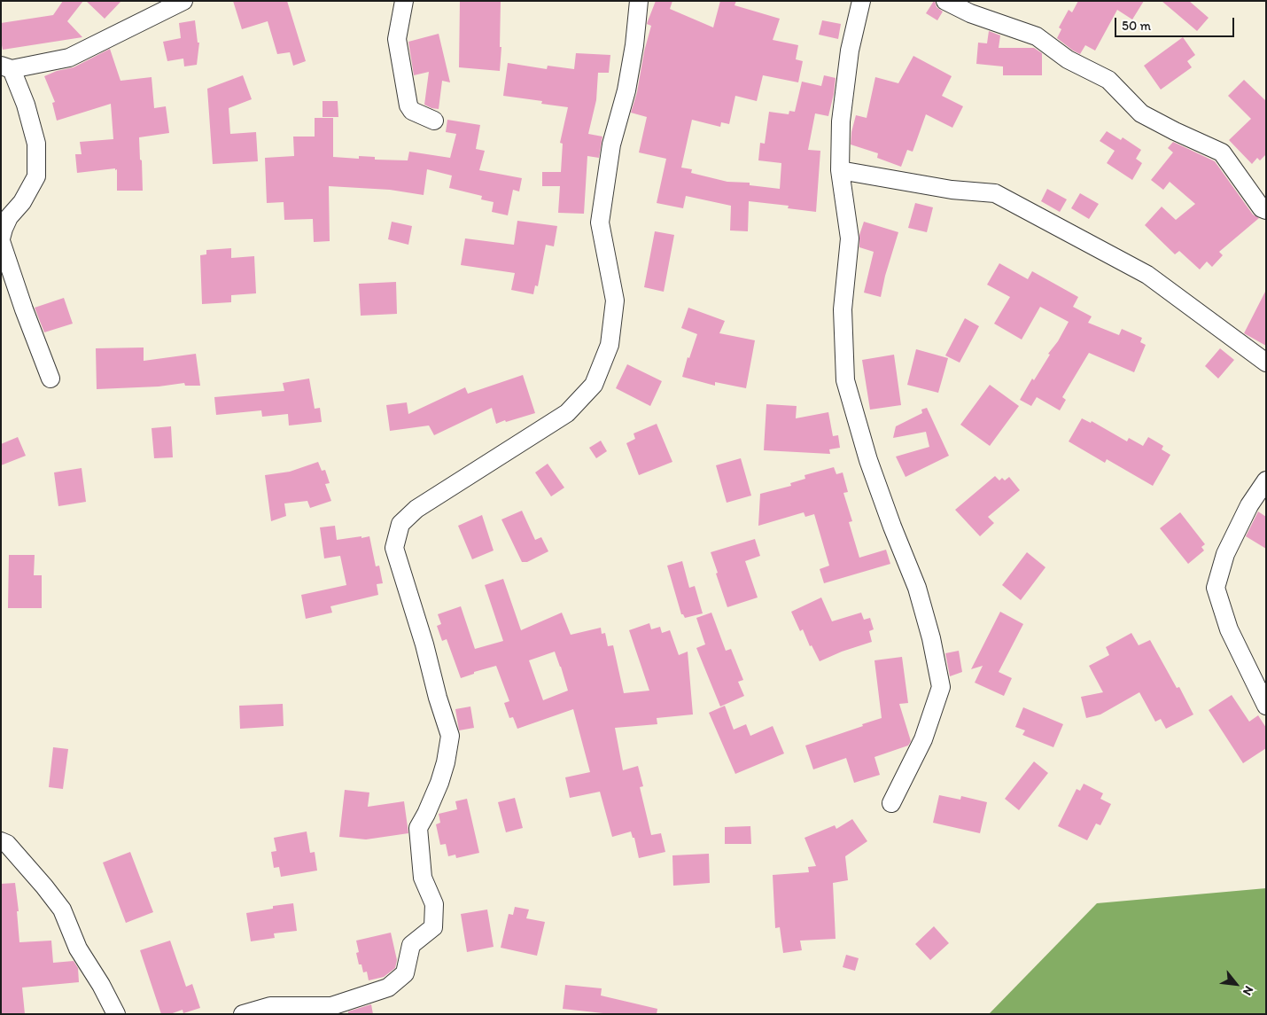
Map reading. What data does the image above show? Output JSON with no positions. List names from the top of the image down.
{
  "scale_bar": "50 m",
  "north": "bottom right"
}
